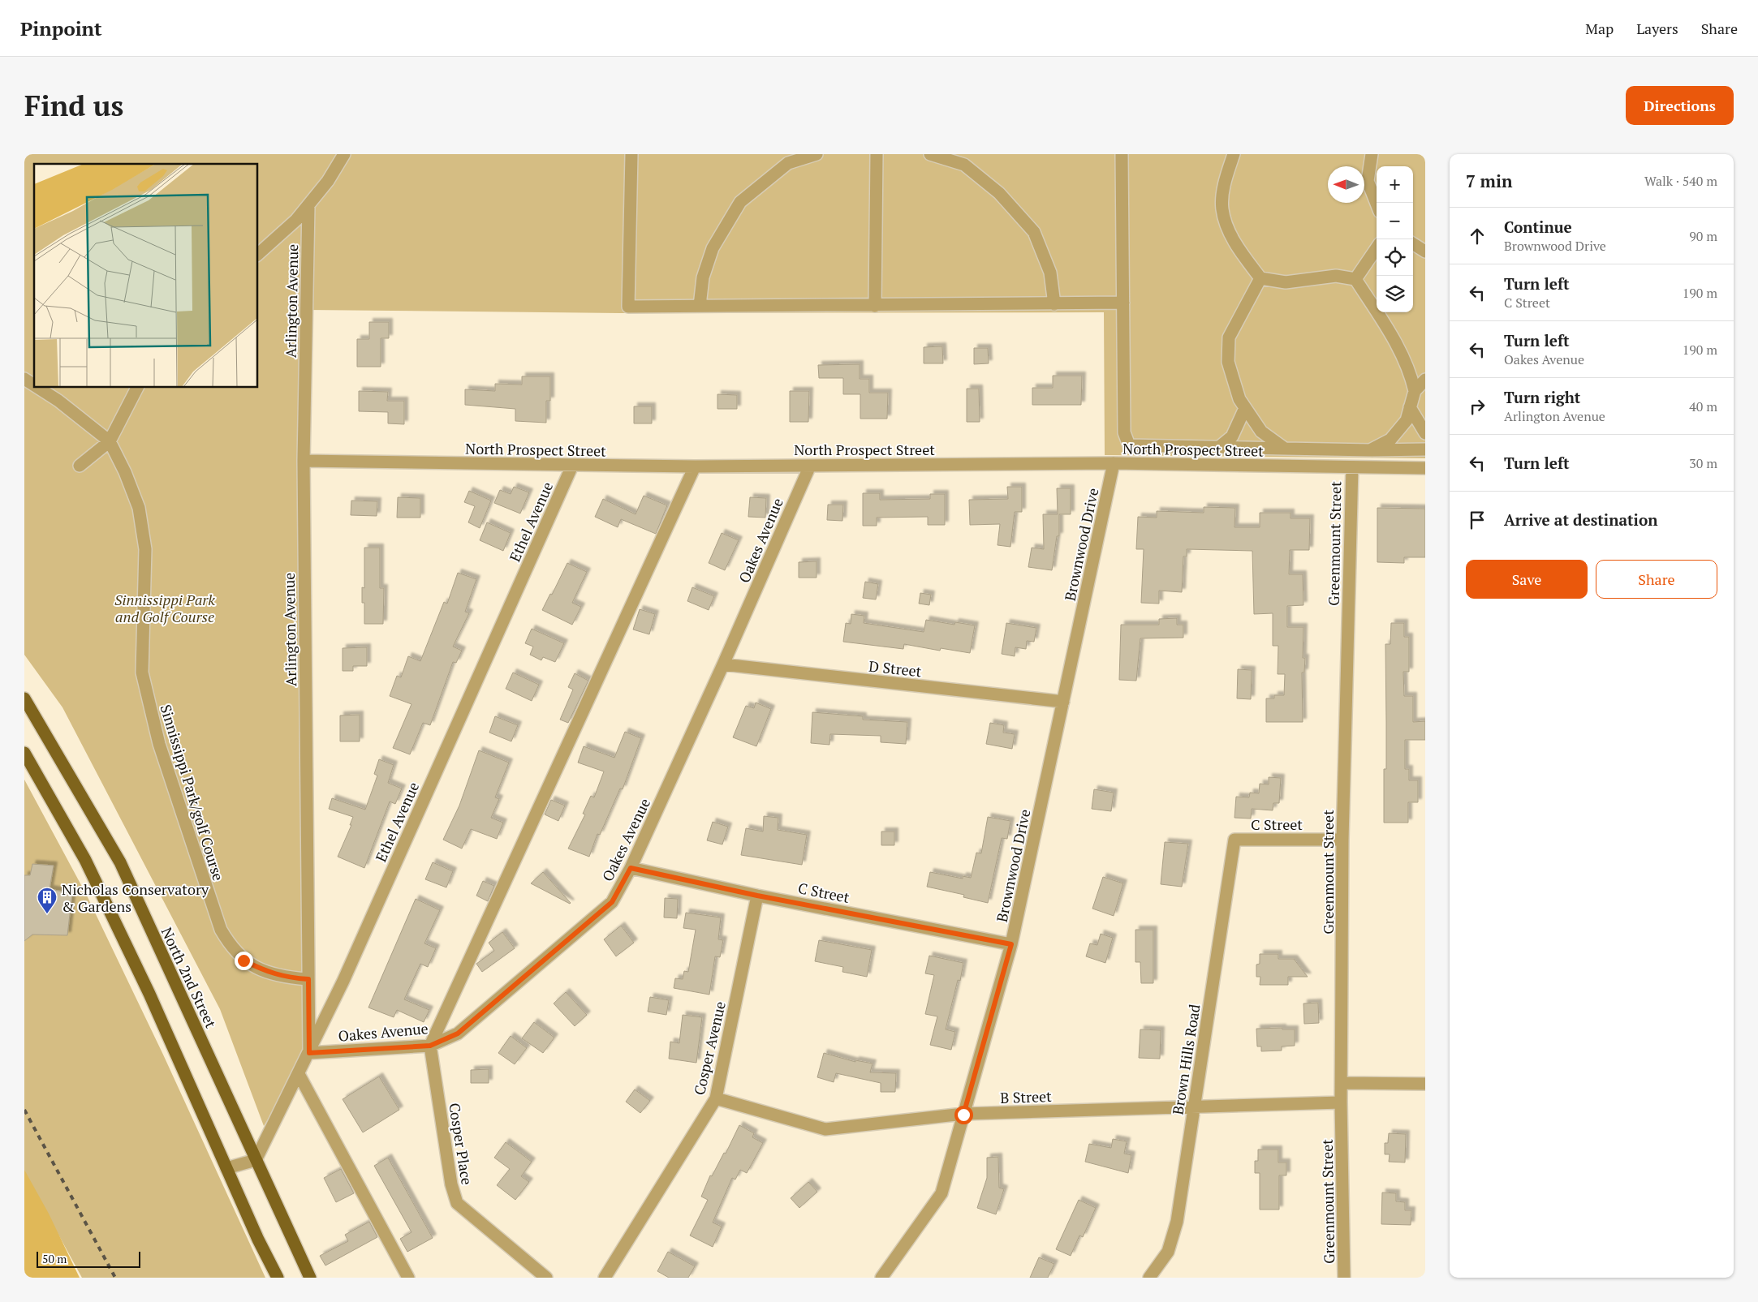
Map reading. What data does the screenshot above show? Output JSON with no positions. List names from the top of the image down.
{
  "streets": {
    "main road": ["North 2nd Street"],
    "street": [
      "Arlington Avenue",
      "North Prospect Street",
      "Ethel Avenue",
      "Oakes Avenue",
      "Greenmount Street",
      "Brownwood Drive",
      "D Street",
      "Sinnissippi Park/golf Course",
      "C Street",
      "Cosper Avenue",
      "Brown Hills Road",
      "B Street",
      "Cosper Place"
    ]
  },
  "crossings": [
    ["Arlington Avenue", "North Prospect Street"],
    ["Arlington Avenue", "Ethel Avenue"],
    ["Arlington Avenue", "Oakes Avenue"],
    ["Arlington Avenue", "Sinnissippi Park/golf Course"],
    ["North Prospect Street", "Ethel Avenue"],
    ["North Prospect Street", "Oakes Avenue"],
    ["North Prospect Street", "Greenmount Street"],
    ["North Prospect Street", "Brownwood Drive"],
    ["Ethel Avenue", "Oakes Avenue"],
    ["Ethel Avenue", "North 2nd Street"],
    ["Oakes Avenue", "D Street"],
    ["Oakes Avenue", "C Street"],
    ["Oakes Avenue", "Cosper Place"],
    ["Greenmount Street", "C Street"],
    ["Greenmount Street", "B Street"],
    ["Brownwood Drive", "D Street"],
    ["Brownwood Drive", "C Street"],
    ["Brownwood Drive", "B Street"],
    ["C Street", "Cosper Avenue"],
    ["C Street", "Brown Hills Road"],
    ["Cosper Avenue", "B Street"],
    ["Brown Hills Road", "B Street"]
  ],
  "parks": ["Sinnissippi Park and Golf Course"],
  "places": {
    "building": ["Nicholas Conservatory & Gardens"]
  },
  "scale_bar": "50 m",
  "north": "left",
  "page": {
    "header": "Pinpoint",
    "nav": ["Map", "Layers", "Share"],
    "buttons": [
      "Directions",
      ["Save", "Share"]
    ],
    "title": "Find us",
    "heading": ["7 min", "Walk · 540 m"],
    "map_buttons": ["+", "−"],
    "list": [
      ["Continue", "Brownwood Drive", "90 m"],
      ["Turn left", "C Street", "190 m"],
      ["Turn left", "Oakes Avenue", "190 m"],
      ["Turn right", "Arlington Avenue", "40 m"],
      ["Turn left", "30 m"],
      "Arrive at destination"
    ],
    "scale": "50 m"
  }
}
